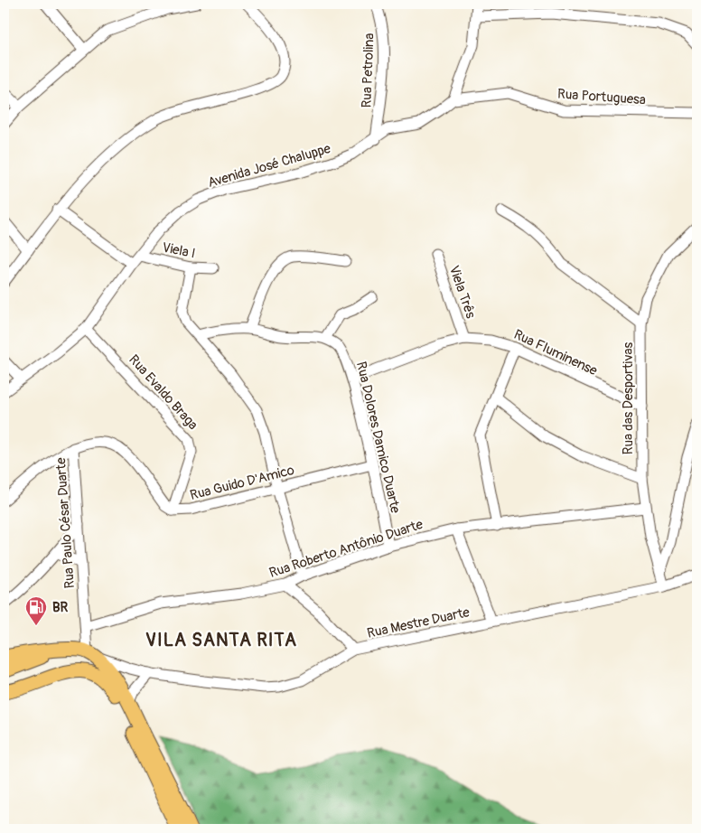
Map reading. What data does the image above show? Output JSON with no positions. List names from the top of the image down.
{
  "streets": {
    "street": [
      "Rua Petrolina",
      "Rua Portuguesa",
      "Avenida José Chaluppe",
      "Viela I",
      "Viela Três",
      "Rua Fluminense",
      "Rua Evaldo Braga",
      "Rua das Desportivas",
      "Rua Dolores Damico Duarte",
      "Rua Guido D'Amico",
      "Rua Paulo César Duarte",
      "Rua Roberto Antônio Duarte",
      "Rua Mestre Duarte"
    ]
  },
  "crossings": [
    ["Rua Petrolina", "Avenida José Chaluppe"],
    ["Rua Portuguesa", "Avenida José Chaluppe"],
    ["Avenida José Chaluppe", "Viela I"],
    ["Avenida José Chaluppe", "Rua Evaldo Braga"],
    ["Viela Três", "Rua Fluminense"],
    ["Rua Fluminense", "Rua das Desportivas"],
    ["Rua Fluminense", "Rua Dolores Damico Duarte"],
    ["Rua Evaldo Braga", "Rua Guido D'Amico"],
    ["Rua das Desportivas", "Rua Roberto Antônio Duarte"],
    ["Rua das Desportivas", "Rua Mestre Duarte"],
    ["Rua Dolores Damico Duarte", "Rua Guido D'Amico"],
    ["Rua Dolores Damico Duarte", "Rua Roberto Antônio Duarte"],
    ["Rua Paulo César Duarte", "Rua Roberto Antônio Duarte"],
    ["Rua Paulo César Duarte", "Rua Mestre Duarte"]
  ],
  "districts": ["VILA SANTA RITA"],
  "places": {
    "fuel station": ["BR"]
  }
}
